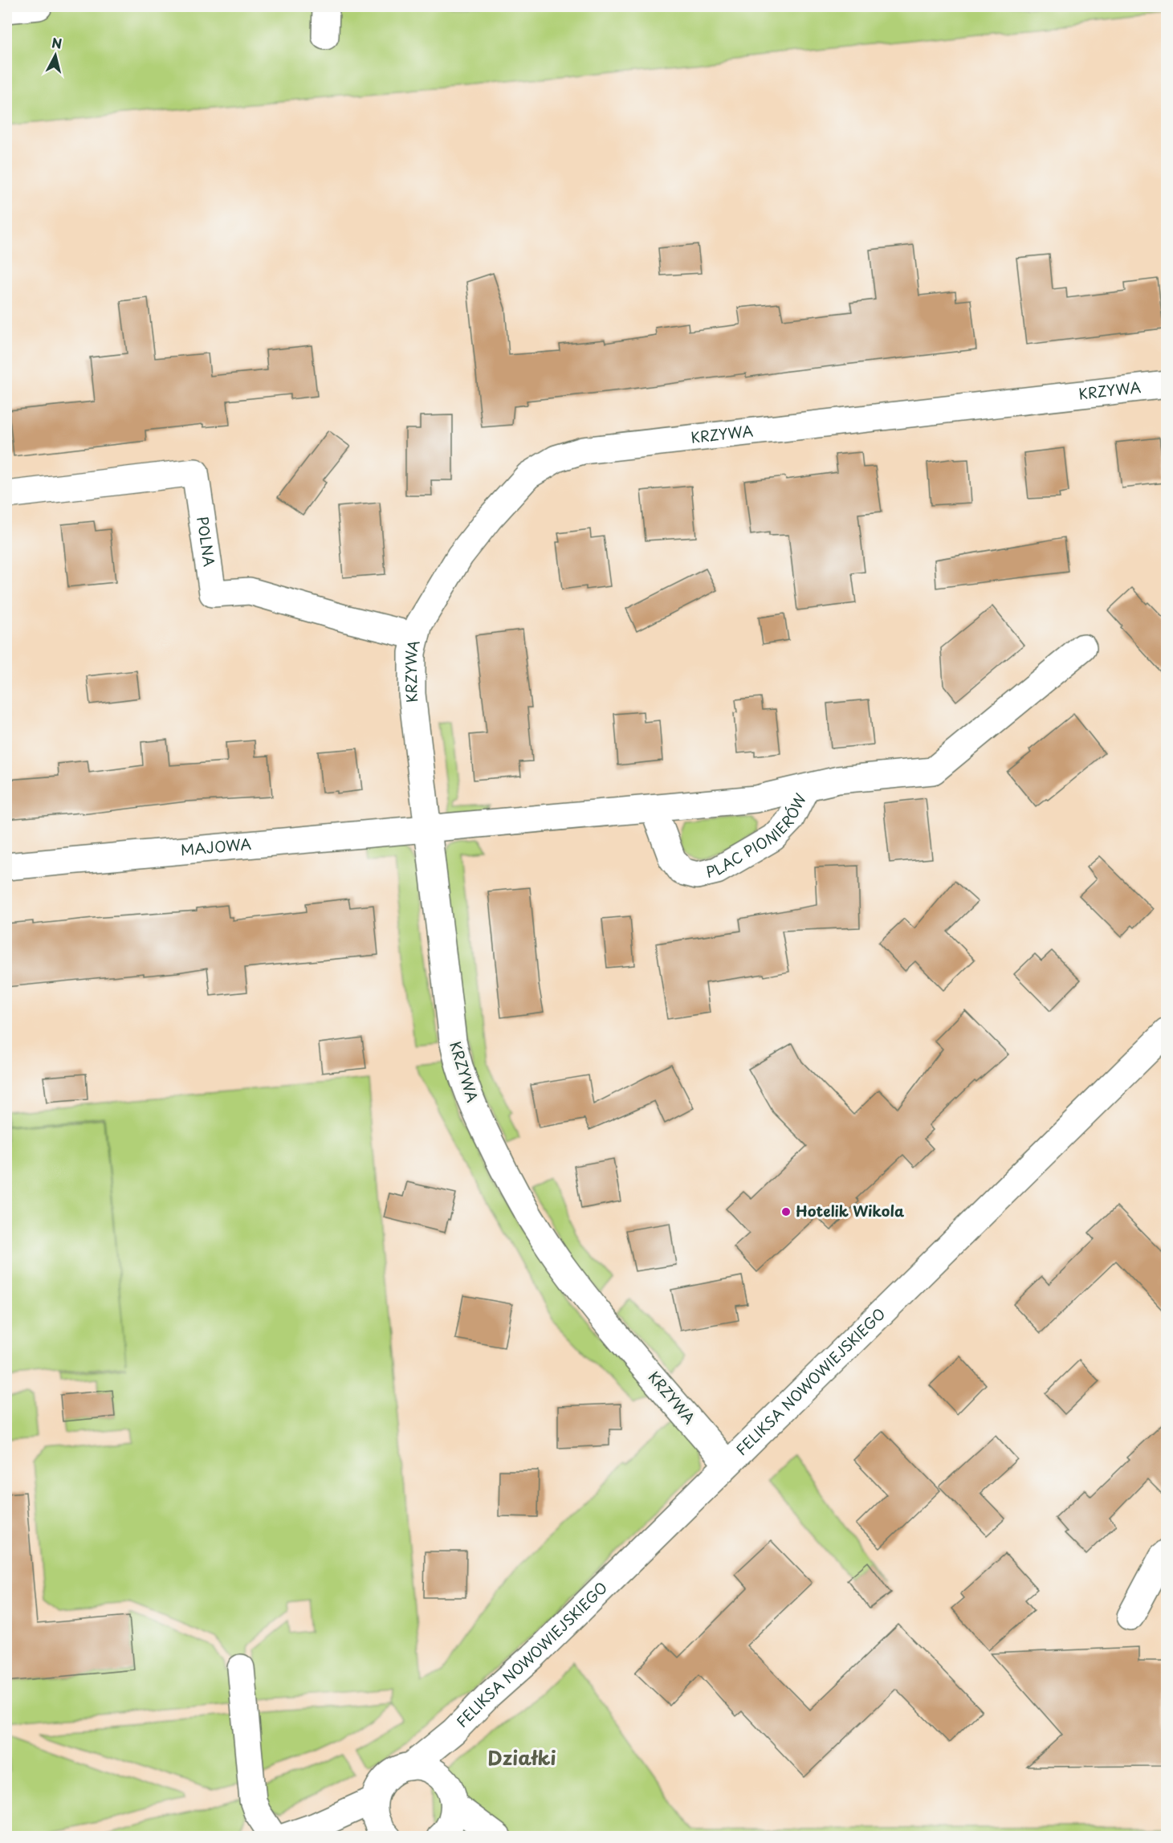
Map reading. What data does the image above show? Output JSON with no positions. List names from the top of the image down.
{
  "streets": {
    "street": [
      "KRZYWA",
      "POLNA",
      "PLAC PIONIERÓW",
      "MAJOWA",
      "FELIKSA NOWOWIEJSKIEGO"
    ]
  },
  "crossings": [
    ["KRZYWA", "POLNA"],
    ["KRZYWA", "PLAC PIONIERÓW"],
    ["KRZYWA", "MAJOWA"],
    ["KRZYWA", "FELIKSA NOWOWIEJSKIEGO"],
    ["PLAC PIONIERÓW", "MAJOWA"]
  ],
  "districts": ["Działki"],
  "places": ["Hotelik Wikola"],
  "north": "top"
}
